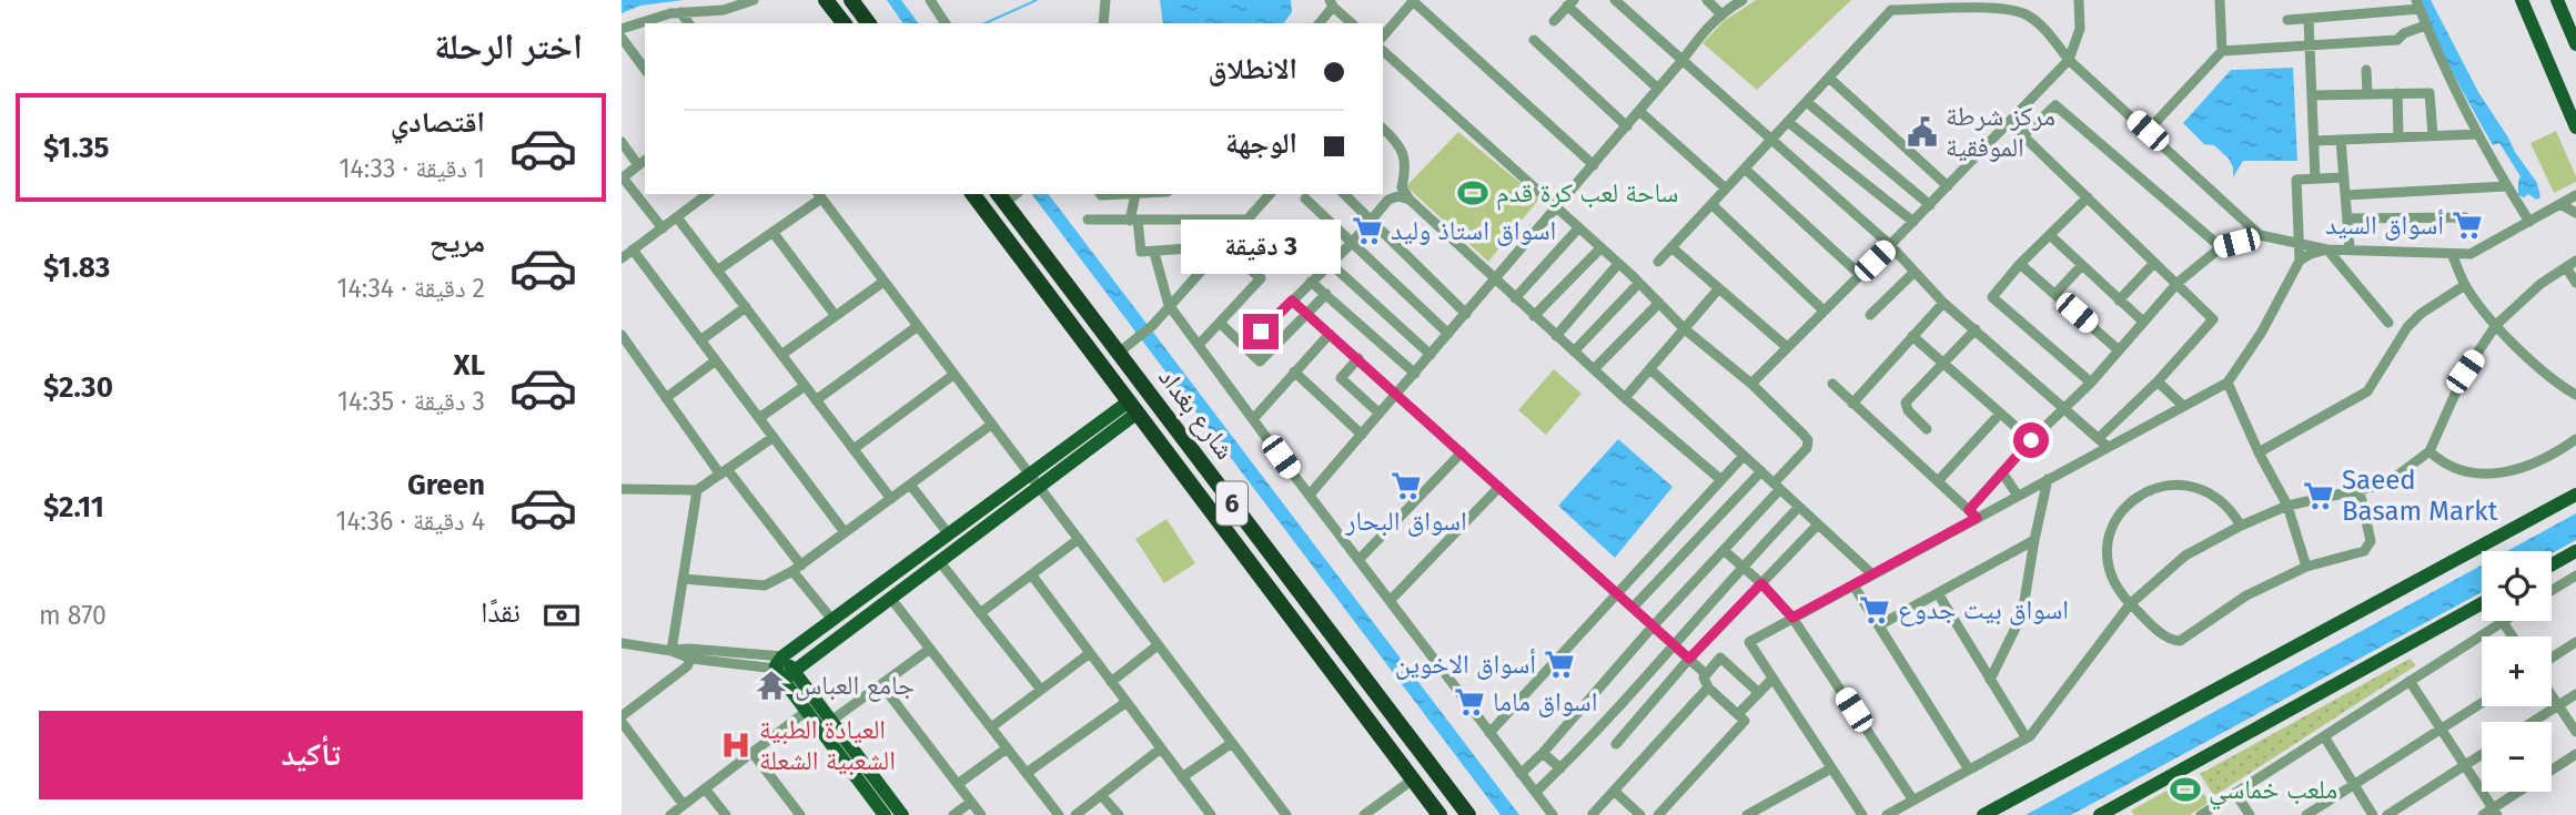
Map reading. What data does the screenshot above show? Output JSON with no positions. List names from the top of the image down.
{
  "streets": {
    "highway": ["شارع بغداد", "6"]
  },
  "places": {
    "public building": ["مركز شرطة الموفقية"],
    "sports": ["ساحة لعب كرة قدم", "ملعب خماسي"],
    "supermarket": [
      "أسواق السيد",
      "اسواق استاذ وليد",
      "اسواق البحار",
      "Saeed Basam Markt",
      "اسواق بيت جدوع",
      "أسواق الاخوين",
      "اسواق ماما"
    ],
    "temple": ["جامع العباس"],
    "hospital": ["العيادة الطبية الشعبية الشعلة"]
  },
  "page": {
    "heading": "اختر الرحلة",
    "banner": ["الانطلاق", "الوجهة"],
    "list": [
      {
        "name": "اقتصادي",
        "note": "1 دقيقة · 14:33",
        "value": "$1.35"
      },
      {
        "name": "مريح",
        "note": "2 دقيقة · 14:34",
        "value": "$1.83"
      },
      {
        "name": "XL",
        "note": "3 دقيقة · 14:35",
        "value": "$2.30"
      },
      {
        "name": "Green",
        "note": "4 دقيقة · 14:36",
        "value": "$2.11"
      }
    ],
    "bubble": "3 دقيقة",
    "map_buttons": ["+", "−"],
    "pay": ["نقدًا", "870 m"],
    "buttons": "تأكيد"
  }
}
